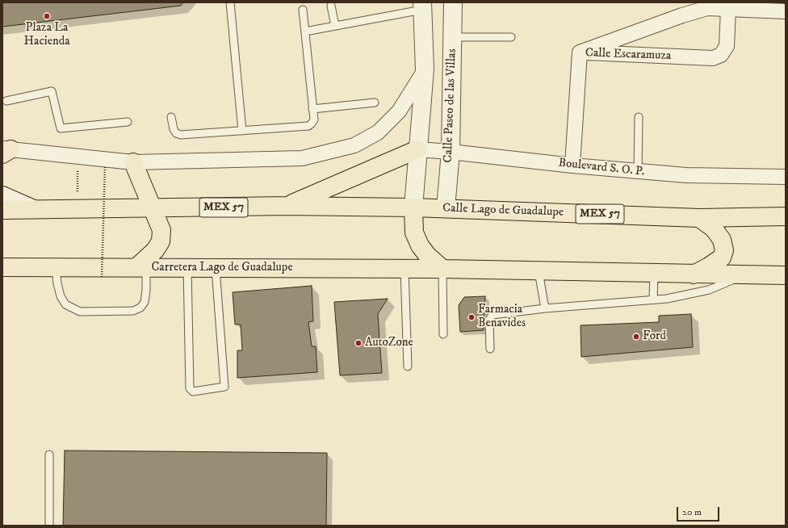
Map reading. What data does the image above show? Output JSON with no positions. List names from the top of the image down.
{
  "streets": {
    "main road": ["MEX 57", "Calle Lago de Guadalupe", "Carretera Lago de Guadalupe"],
    "street": ["Calle Escaramuza", "Calle Paseo de las Villas", "Boulevard S. O. P."]
  },
  "crossings": [
    ["Calle Escaramuza", "Boulevard S. O. P."],
    ["Calle Paseo de las Villas", "Boulevard S. O. P."],
    ["Calle Paseo de las Villas", "Calle Lago de Guadalupe"],
    ["MEX 57", "Calle Lago de Guadalupe"]
  ],
  "places": [
    "Plaza La Hacienda",
    "Farmacia Benavides",
    "Ford",
    "AutoZone"
  ],
  "scale_bar": "20 m"
}
